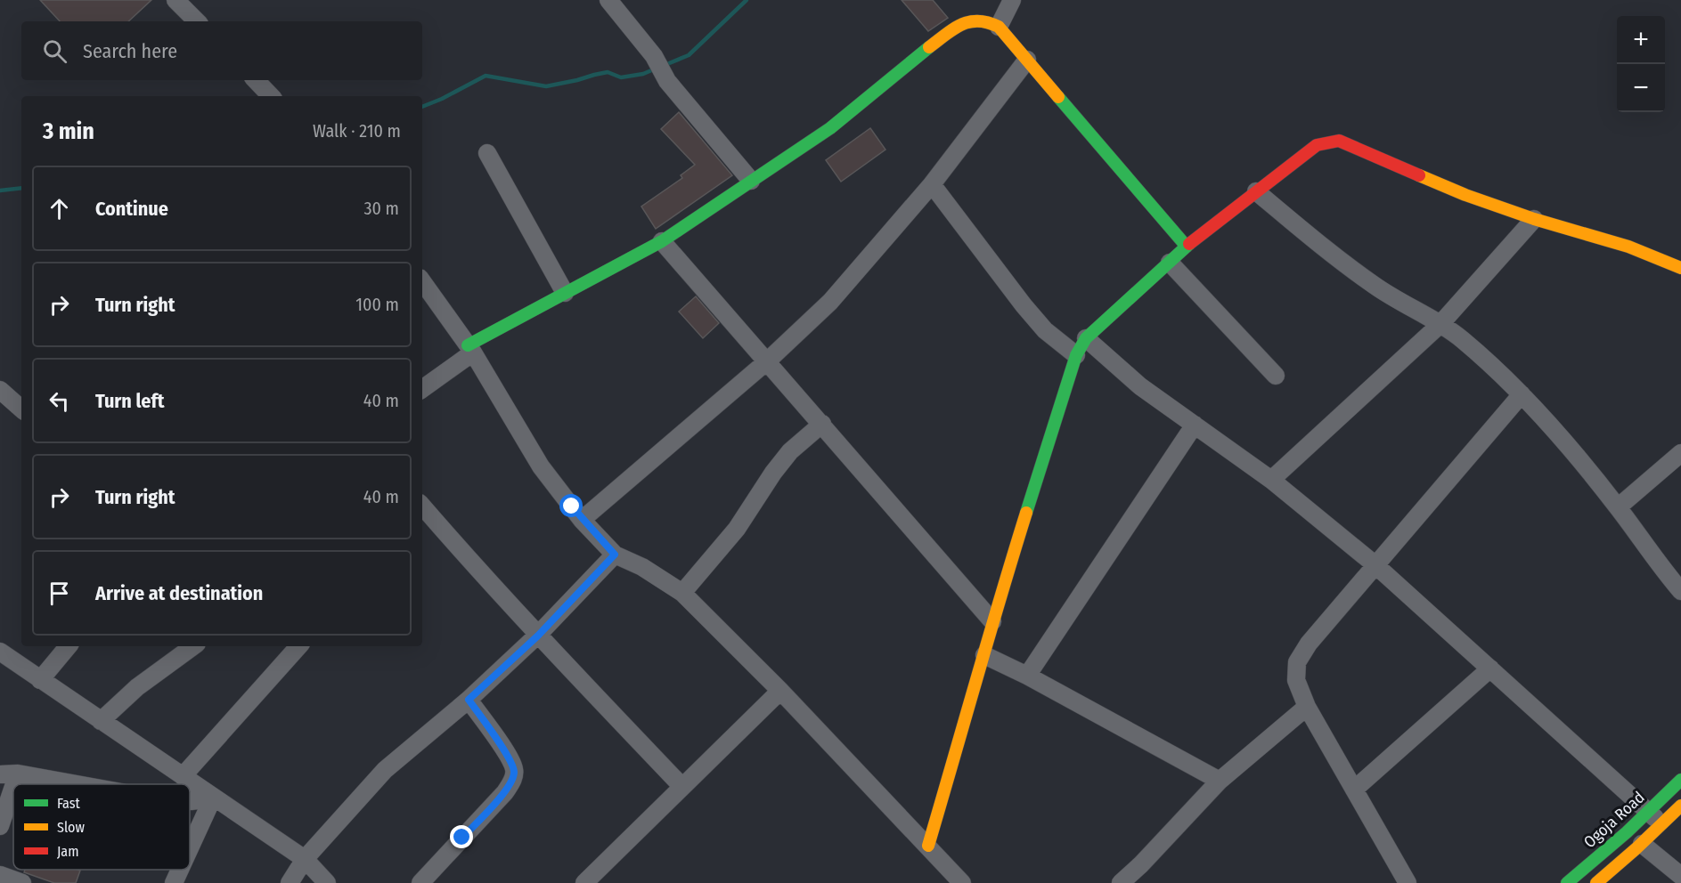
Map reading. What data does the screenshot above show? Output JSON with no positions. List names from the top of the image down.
{
  "streets": {
    "street": ["Ogoja Road"]
  },
  "legend": ["Fast", "Slow", "Jam"],
  "page": {
    "map_buttons": ["+", "−"],
    "search": "Search here",
    "heading": ["3 min", "Walk · 210 m"],
    "list": [
      ["Continue", "30 m"],
      ["Turn right", "100 m"],
      ["Turn left", "40 m"],
      ["Turn right", "40 m"],
      "Arrive at destination"
    ]
  }
}
